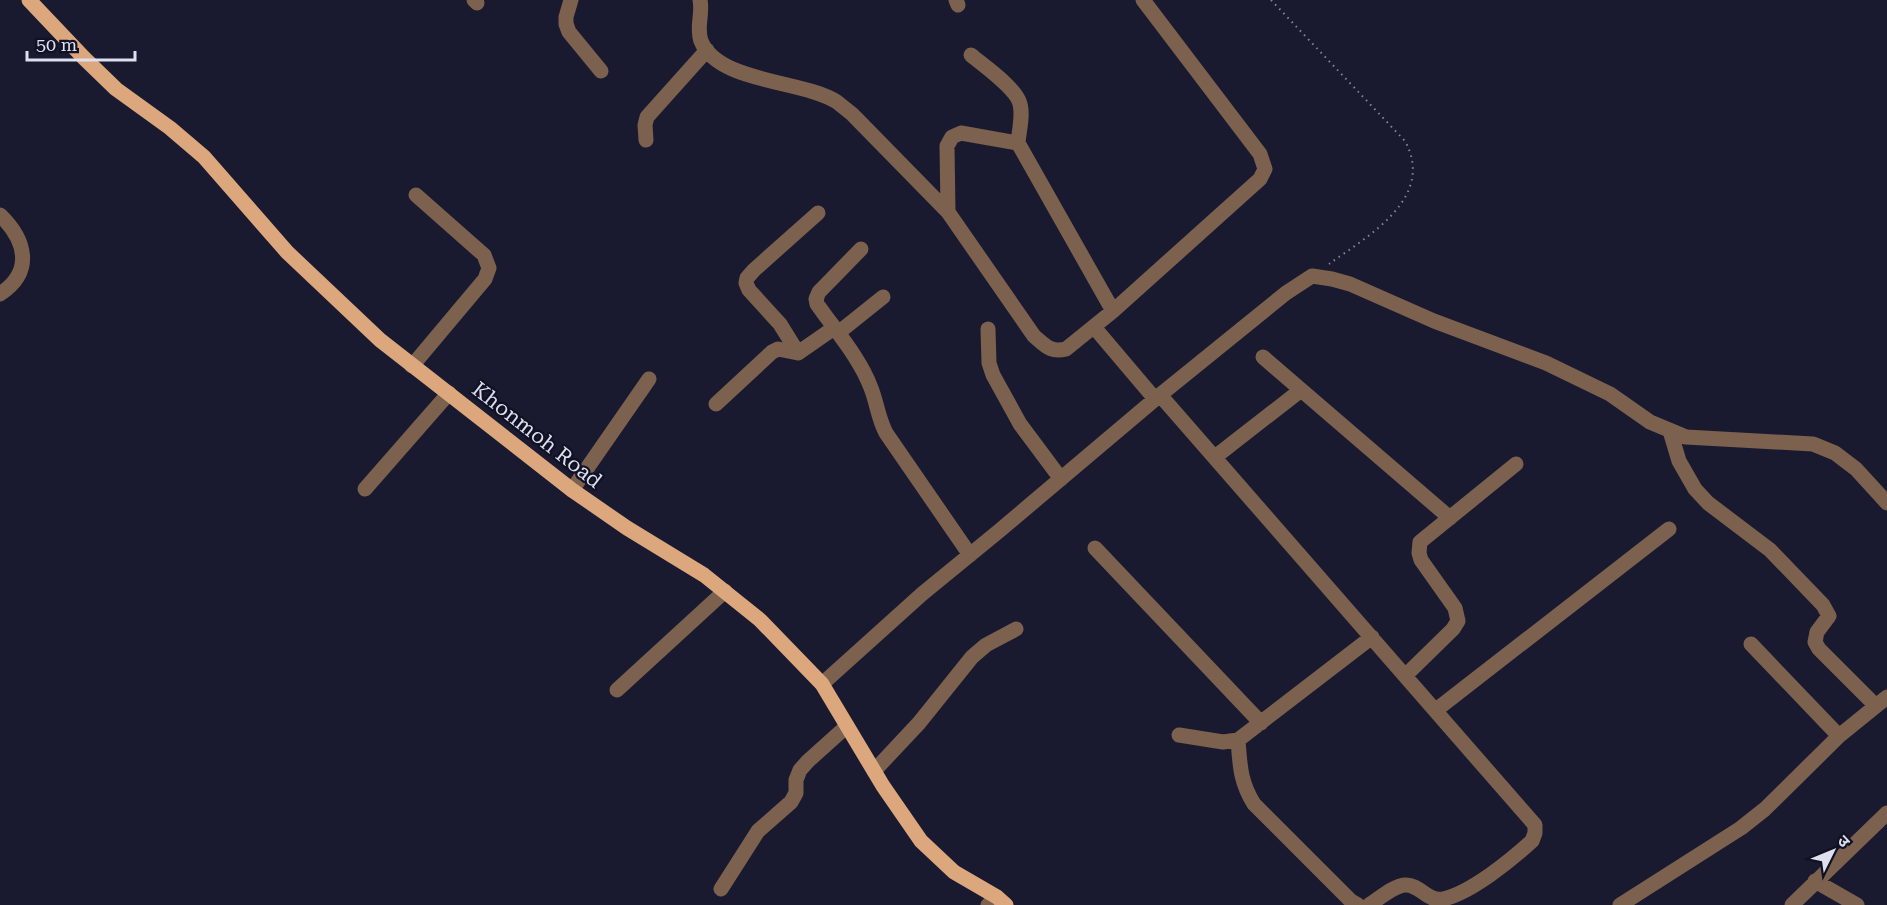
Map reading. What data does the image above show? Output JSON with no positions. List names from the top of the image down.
{
  "streets": {
    "main road": ["Khonmoh Road"]
  },
  "scale_bar": "50 m",
  "north": "top right"
}
